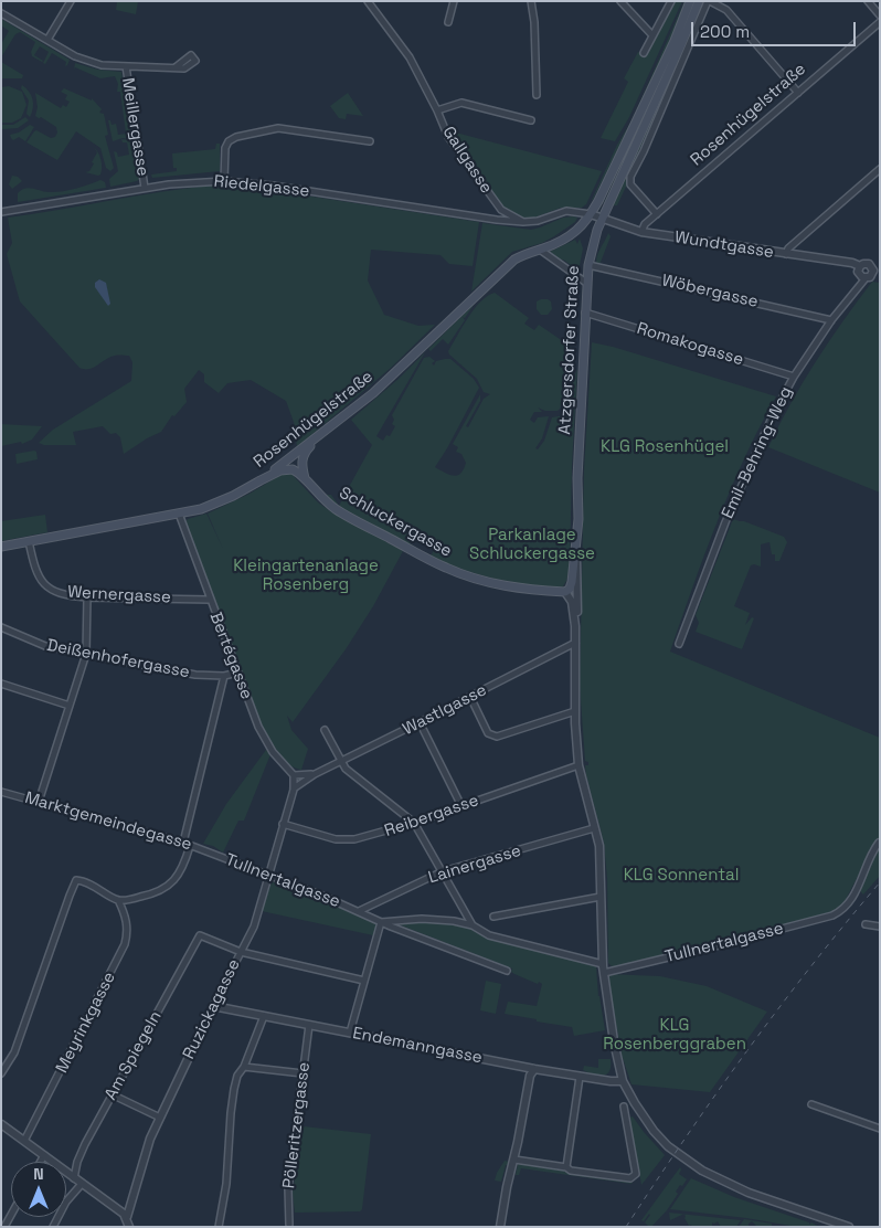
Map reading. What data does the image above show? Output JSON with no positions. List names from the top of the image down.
{
  "streets": {
    "main road": ["Rosenhügelstraße", "Atzgersdorfer Straße", "Schluckergasse"],
    "street": [
      "Meillergasse",
      "Gallgasse",
      "Riedelgasse",
      "Wundtgasse",
      "Wöbergasse",
      "Romakogasse",
      "Emil-Behring-Weg",
      "Wernergasse",
      "Bertégasse",
      "Deißenhofergasse",
      "Wastlgasse",
      "Reibergasse",
      "Marktgemeindegasse",
      "Lainergasse",
      "Tullnertalgasse",
      "Ruzickagasse",
      "Meyrinkgasse",
      "Endemanngasse",
      "Am Spiegeln",
      "Pölleritzergasse"
    ]
  },
  "crossings": [
    ["Rosenhügelstraße", "Wundtgasse"],
    ["Rosenhügelstraße", "Wernergasse"],
    ["Rosenhügelstraße", "Bertégasse"],
    ["Meillergasse", "Riedelgasse"],
    ["Gallgasse", "Riedelgasse"],
    ["Wundtgasse", "Atzgersdorfer Straße"],
    ["Wundtgasse", "Emil-Behring-Weg"],
    ["Wöbergasse", "Atzgersdorfer Straße"],
    ["Wöbergasse", "Emil-Behring-Weg"],
    ["Romakogasse", "Atzgersdorfer Straße"],
    ["Romakogasse", "Emil-Behring-Weg"],
    ["Atzgersdorfer Straße", "Schluckergasse"],
    ["Atzgersdorfer Straße", "Wastlgasse"],
    ["Atzgersdorfer Straße", "Reibergasse"],
    ["Atzgersdorfer Straße", "Lainergasse"],
    ["Atzgersdorfer Straße", "Tullnertalgasse"],
    ["Atzgersdorfer Straße", "Endemanngasse"],
    ["Wernergasse", "Bertégasse"],
    ["Bertégasse", "Deißenhofergasse"],
    ["Bertégasse", "Wastlgasse"],
    ["Wastlgasse", "Ruzickagasse"],
    ["Reibergasse", "Ruzickagasse"],
    ["Marktgemeindegasse", "Tullnertalgasse"],
    ["Lainergasse", "Tullnertalgasse"],
    ["Tullnertalgasse", "Ruzickagasse"],
    ["Ruzickagasse", "Endemanngasse"],
    ["Ruzickagasse", "Am Spiegeln"],
    ["Endemanngasse", "Pölleritzergasse"]
  ],
  "parks": [
    "KLG Rosenhügel",
    "Parkanlage Schluckergasse",
    "Kleingartenanlage Rosenberg",
    "KLG Sonnental",
    "KLG Rosenberggraben"
  ],
  "scale_bar": "200 m",
  "north": "top"
}
